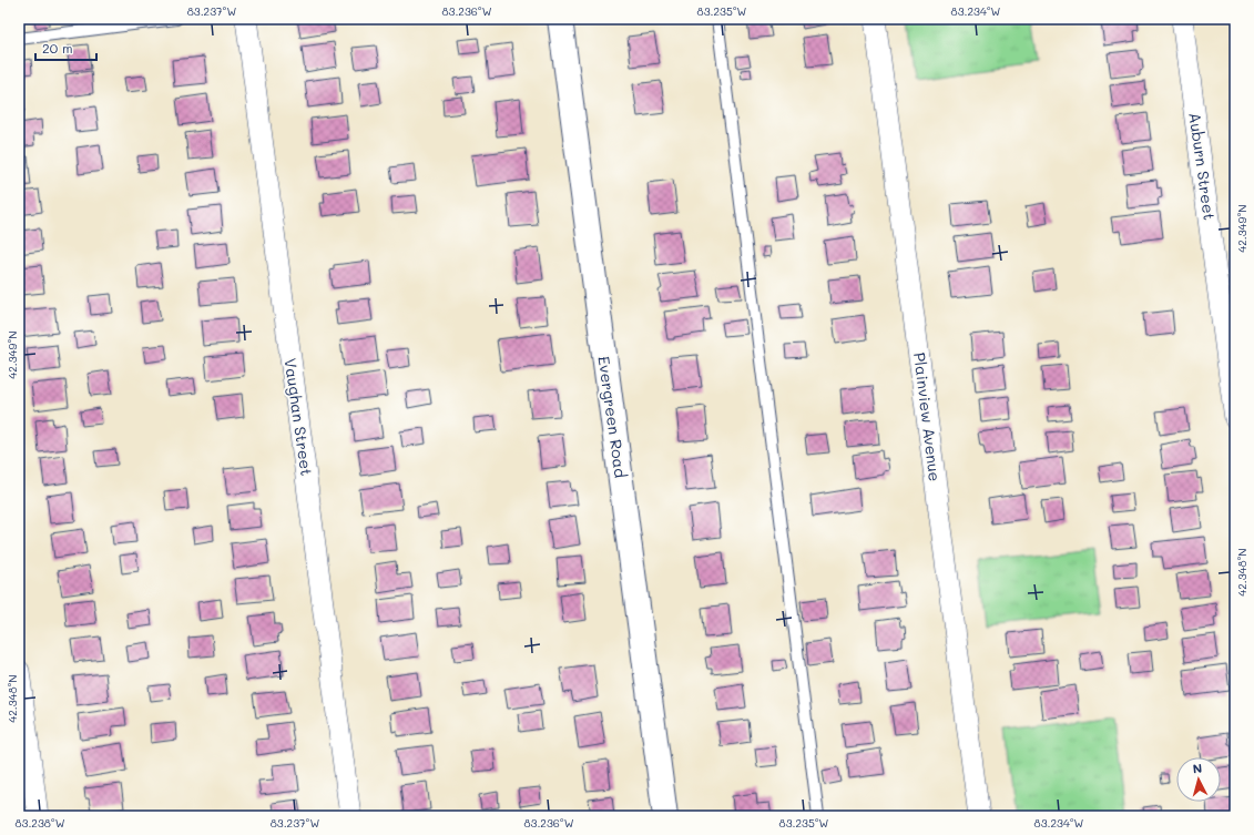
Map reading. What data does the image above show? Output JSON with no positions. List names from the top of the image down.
{
  "streets": {
    "street": [
      "Auburn Street",
      "Vaughan Street",
      "Evergreen Road",
      "Plainview Avenue"
    ]
  },
  "scale_bar": "20 m",
  "north": "top",
  "coordinates": [
    "83.237°W",
    "83.236°W",
    "83.235°W",
    "83.234°W",
    "42.349°N",
    "42.348°N",
    "83.238°W"
  ]
}
